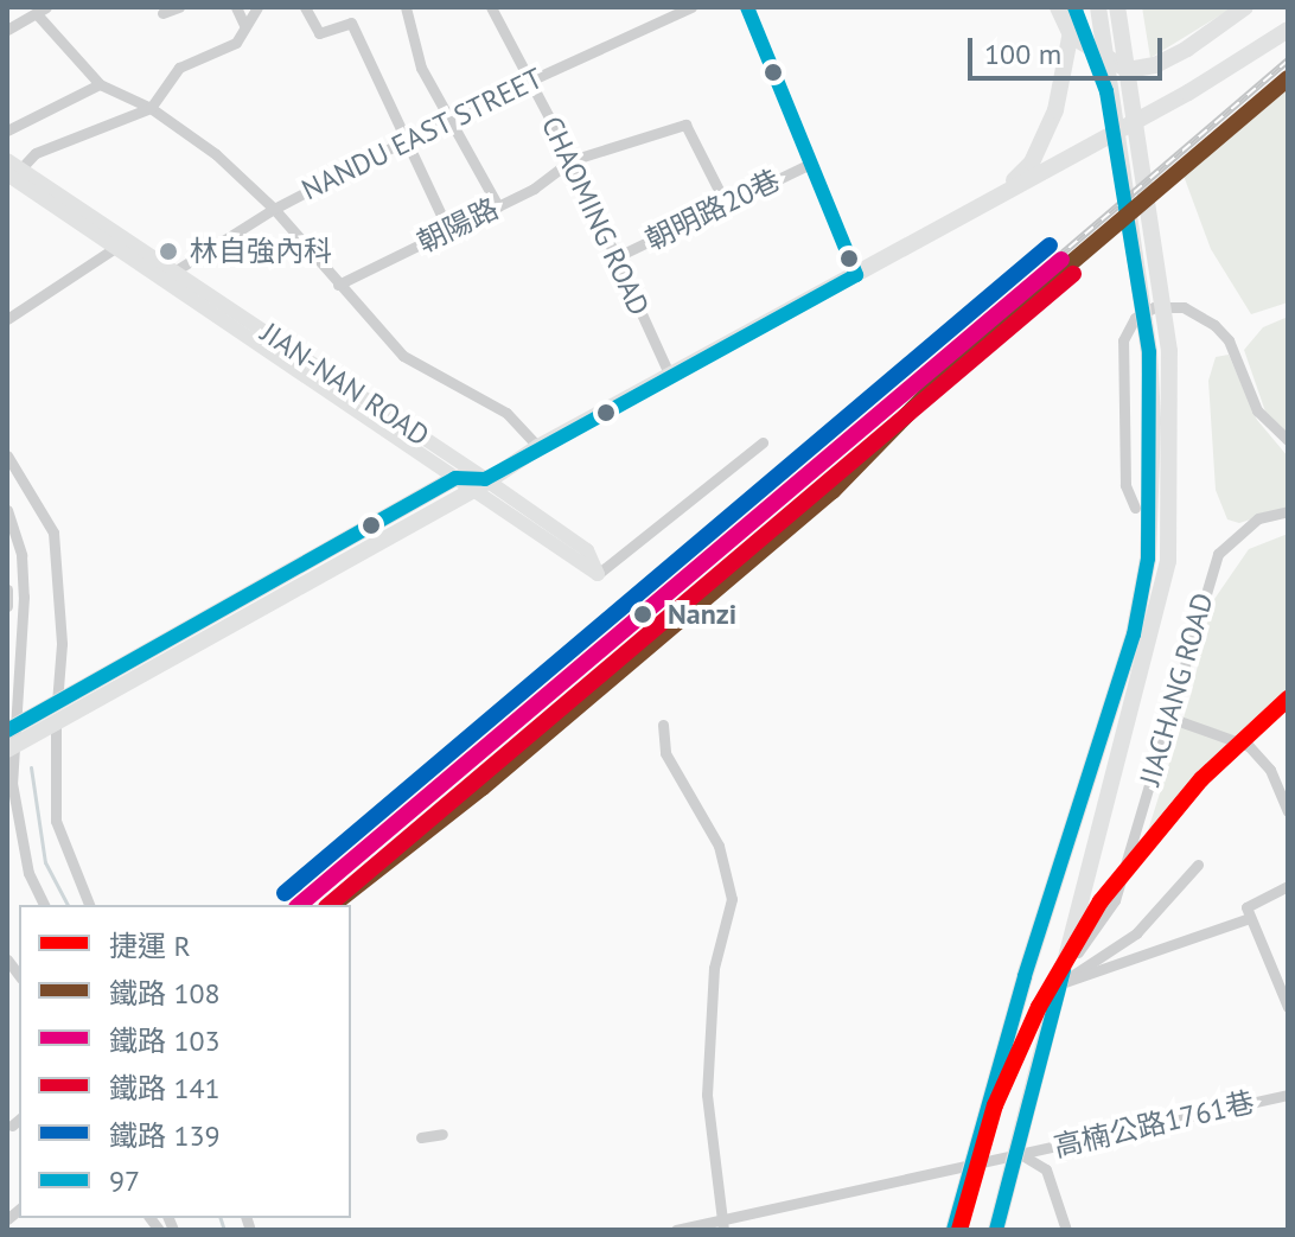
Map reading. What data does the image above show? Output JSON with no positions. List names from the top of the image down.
{
  "streets": {
    "street": [
      "NANDU EAST STREET",
      "朝明路20巷",
      "CHAOMING ROAD",
      "朝陽路",
      "JIAN-NAN ROAD",
      "JIACHANG ROAD",
      "高楠公路1761巷"
    ]
  },
  "crossings": [
    ["NANDU EAST STREET", "CHAOMING ROAD"],
    ["NANDU EAST STREET", "JIAN-NAN ROAD"],
    ["朝明路20巷", "CHAOMING ROAD"],
    ["朝明路20巷", "朝陽路"],
    ["CHAOMING ROAD", "朝陽路"]
  ],
  "places": ["林自強內科", "Nanzi"],
  "lines": [
    "transit line 97",
    "rail line 108",
    "rail line 139",
    "rail line 103",
    "rail line 141",
    "metro line R"
  ],
  "legend": [
    "捷運 R",
    "鐵路 108",
    "鐵路 103",
    "鐵路 141",
    "鐵路 139",
    "97"
  ],
  "scale_bar": "100 m"
}
